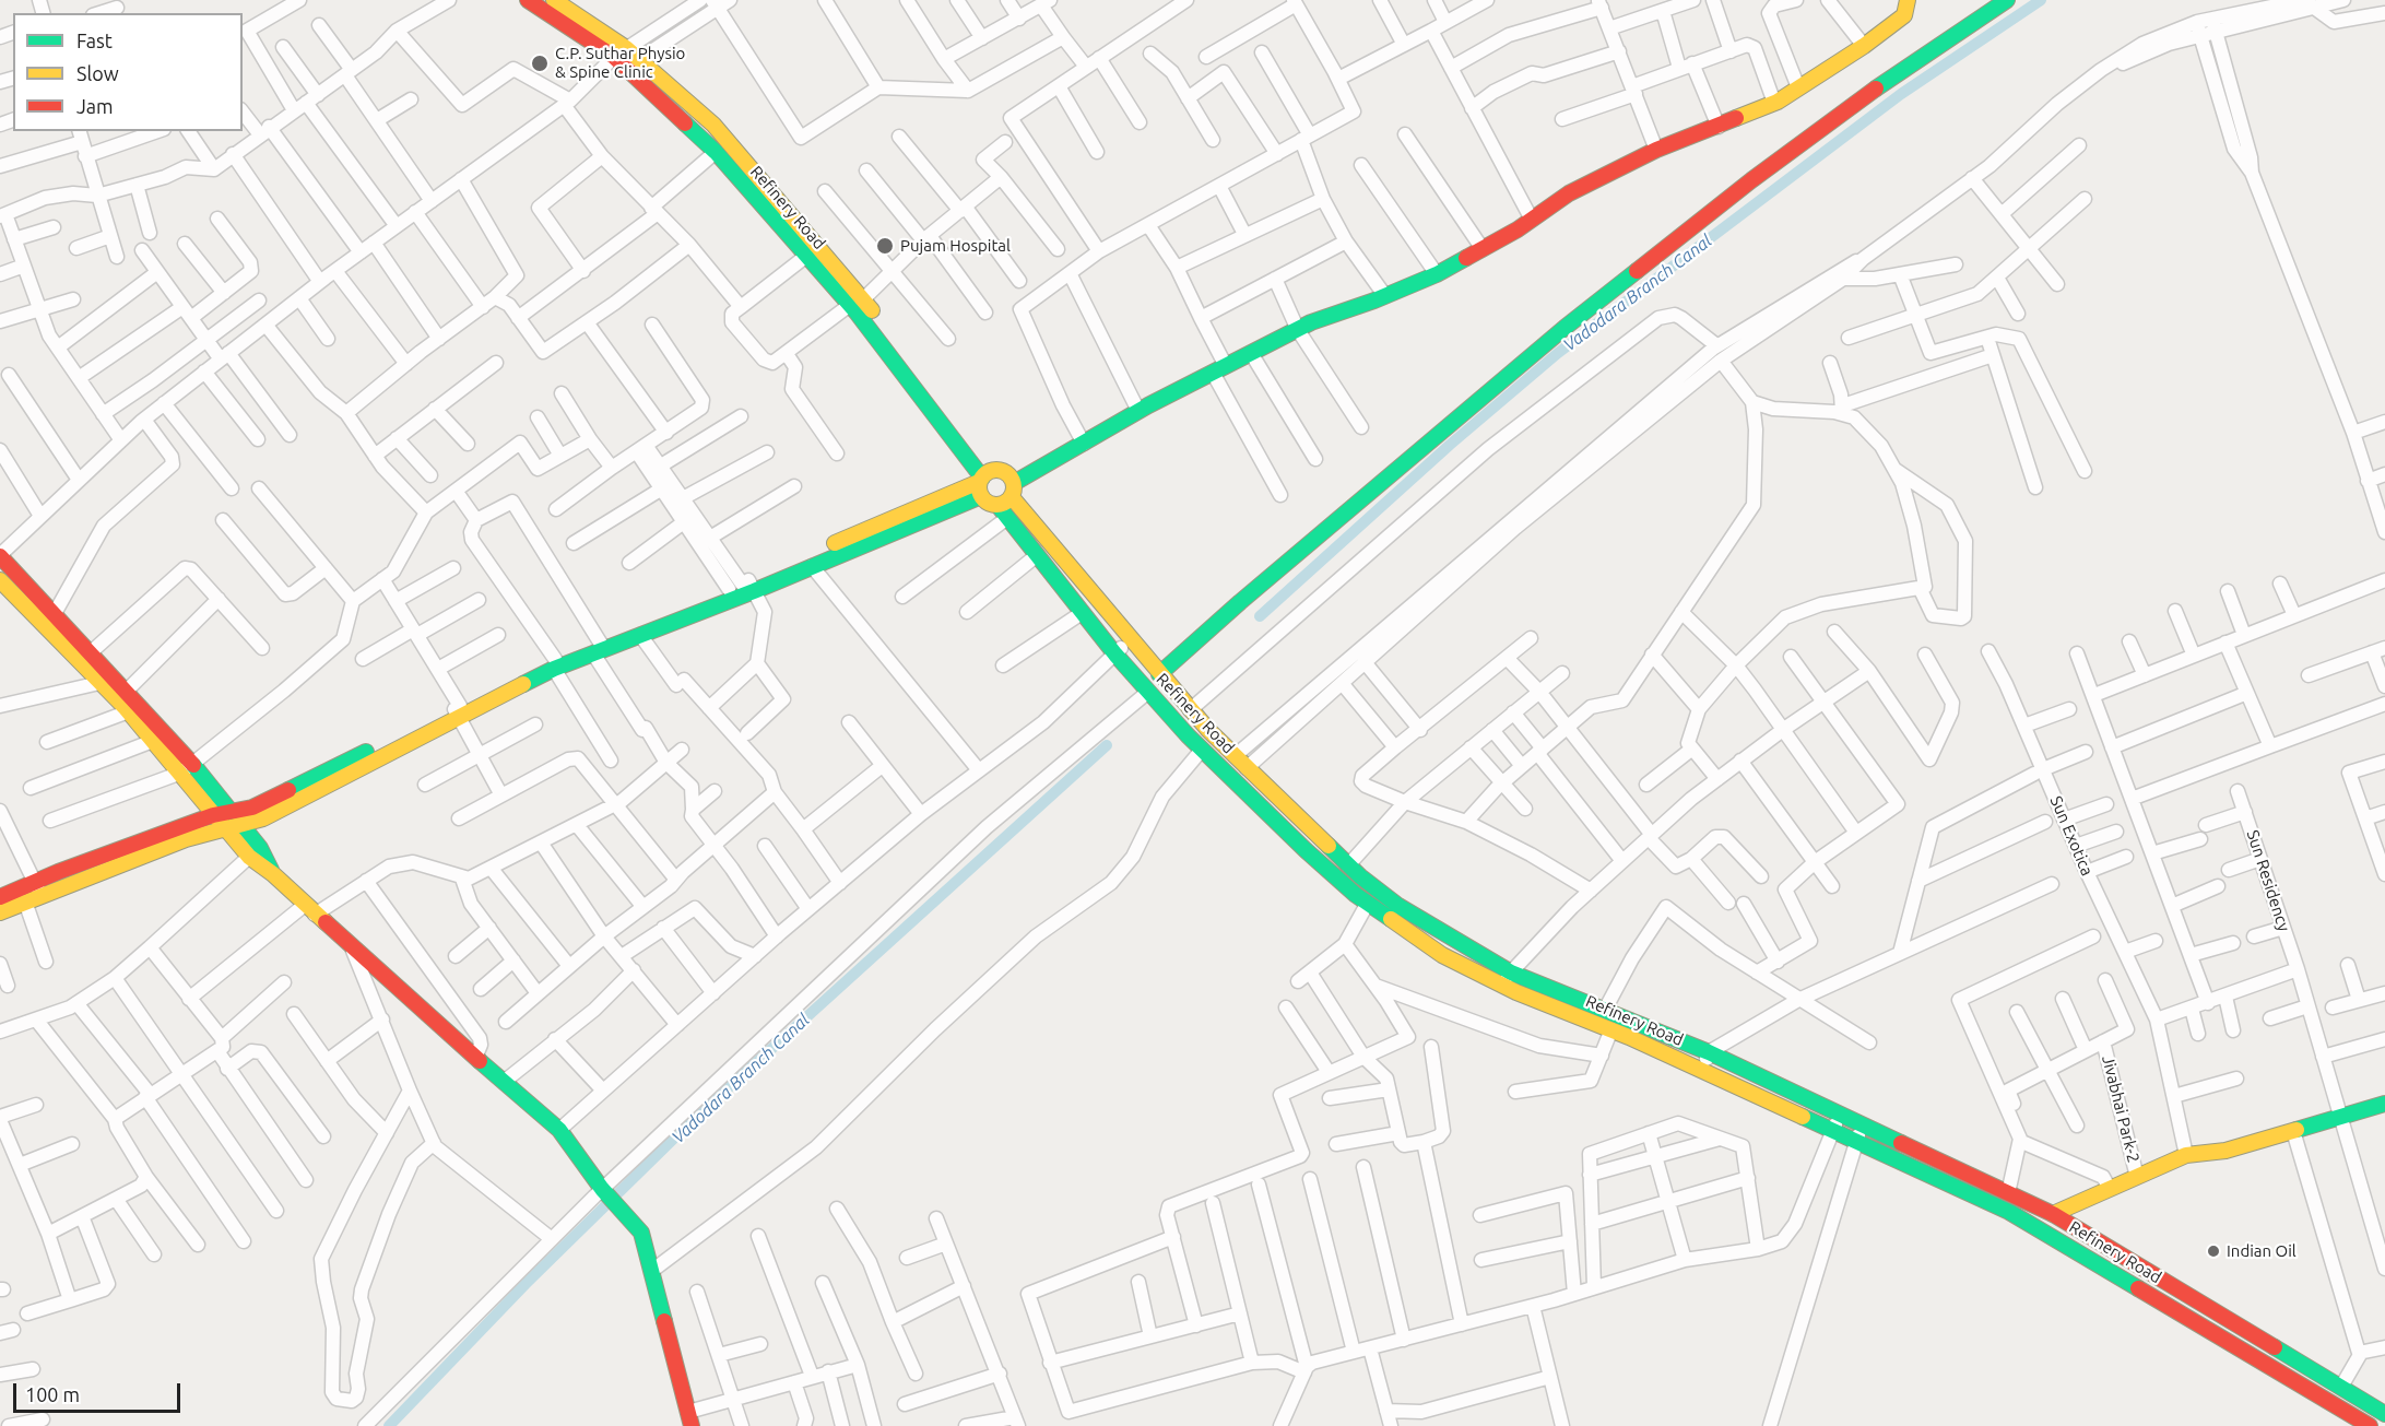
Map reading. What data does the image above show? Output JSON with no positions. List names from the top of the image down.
{
  "streets": {
    "street": [
      "Refinery Road",
      "Sun Exotica",
      "Sun Residency",
      "Jivabhai Park-2"
    ]
  },
  "water": ["Vadodara Branch Canal"],
  "places": ["C.P. Suthar Physio & Spine Clinic", "Pujam Hospital", "Indian Oil"],
  "legend": ["Fast", "Slow", "Jam"],
  "scale_bar": "100 m"
}
